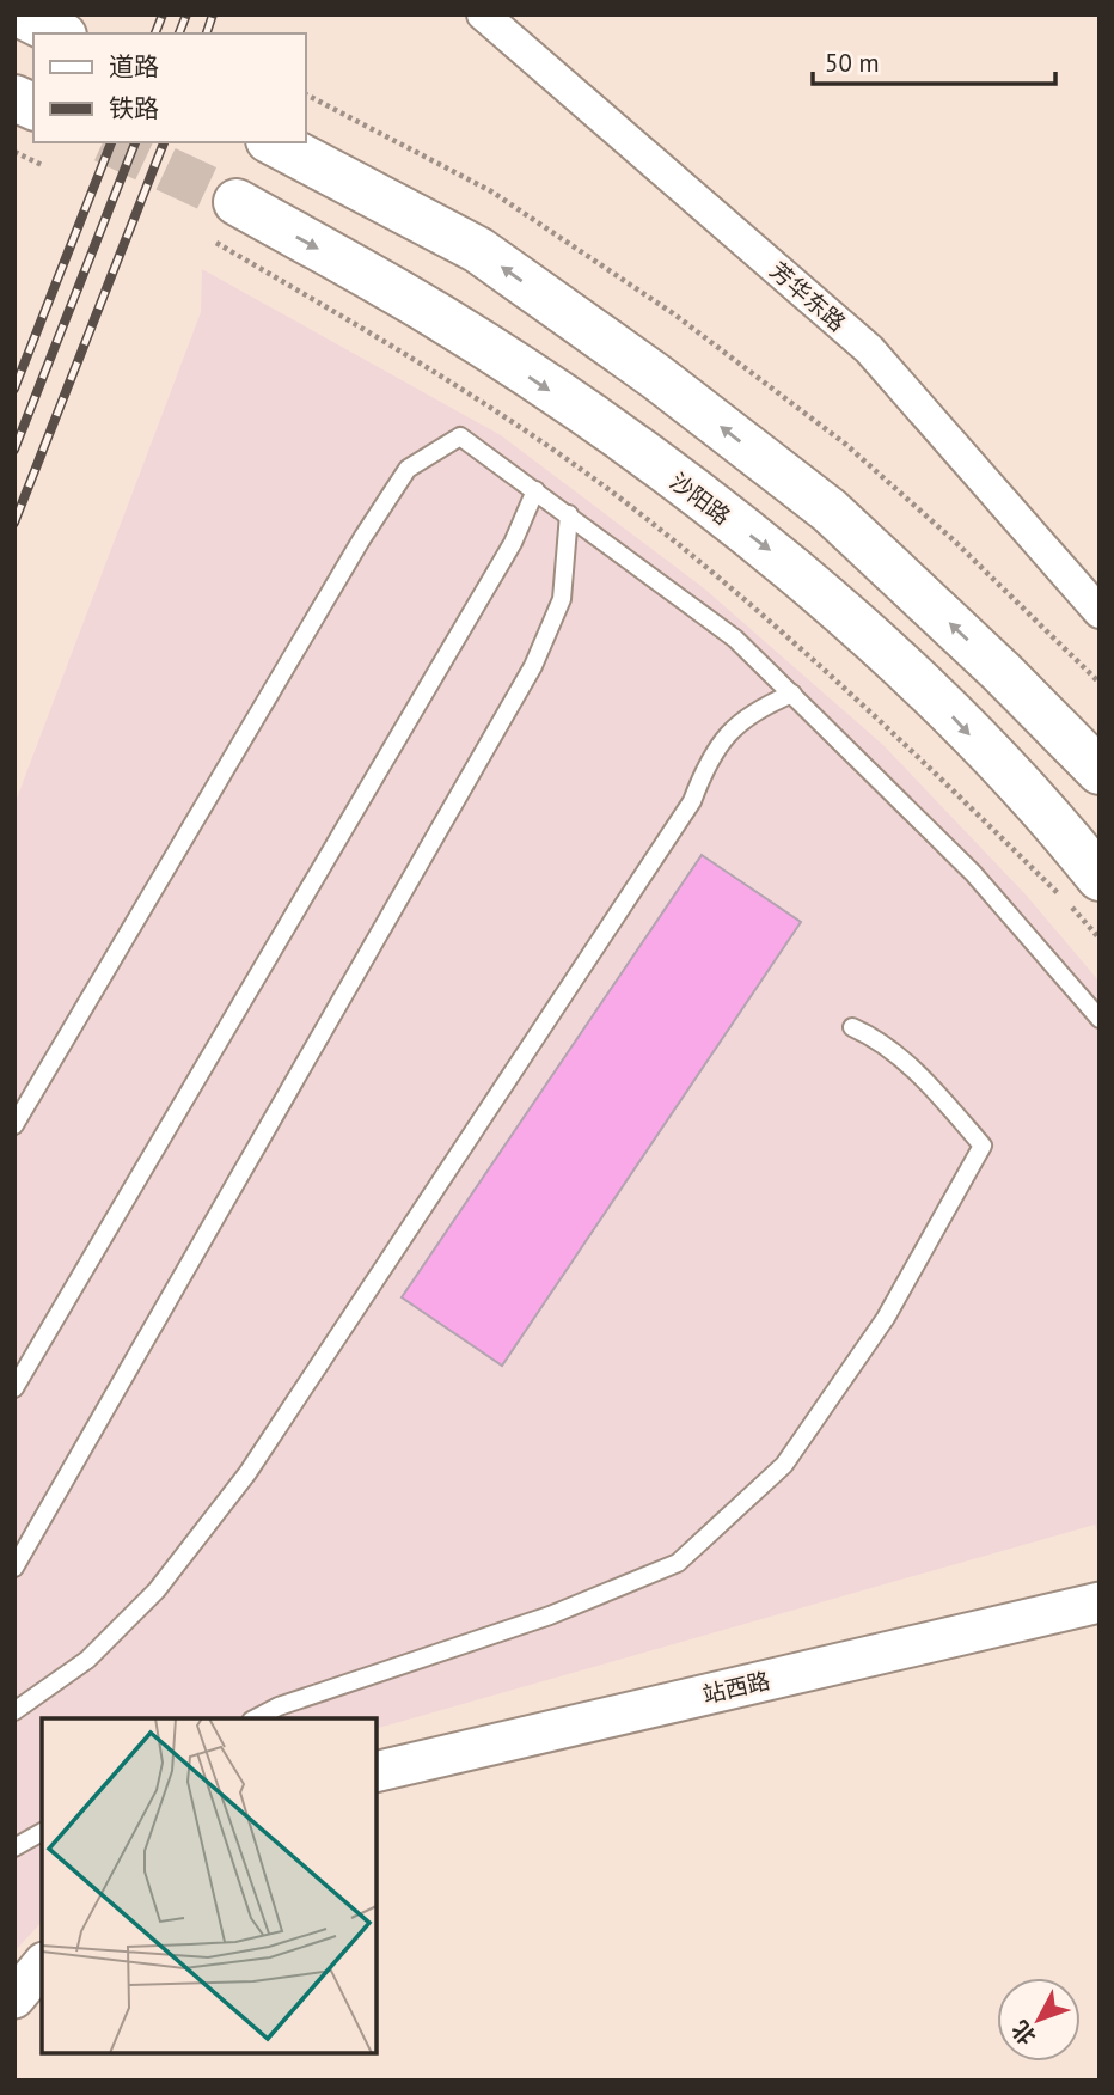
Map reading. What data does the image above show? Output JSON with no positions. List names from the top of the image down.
{
  "streets": {
    "main road": ["沙阳路"],
    "street": ["芳华东路", "站西路"]
  },
  "legend": ["道路", "铁路"],
  "scale_bar": "50 m",
  "north": "bottom left"
}
